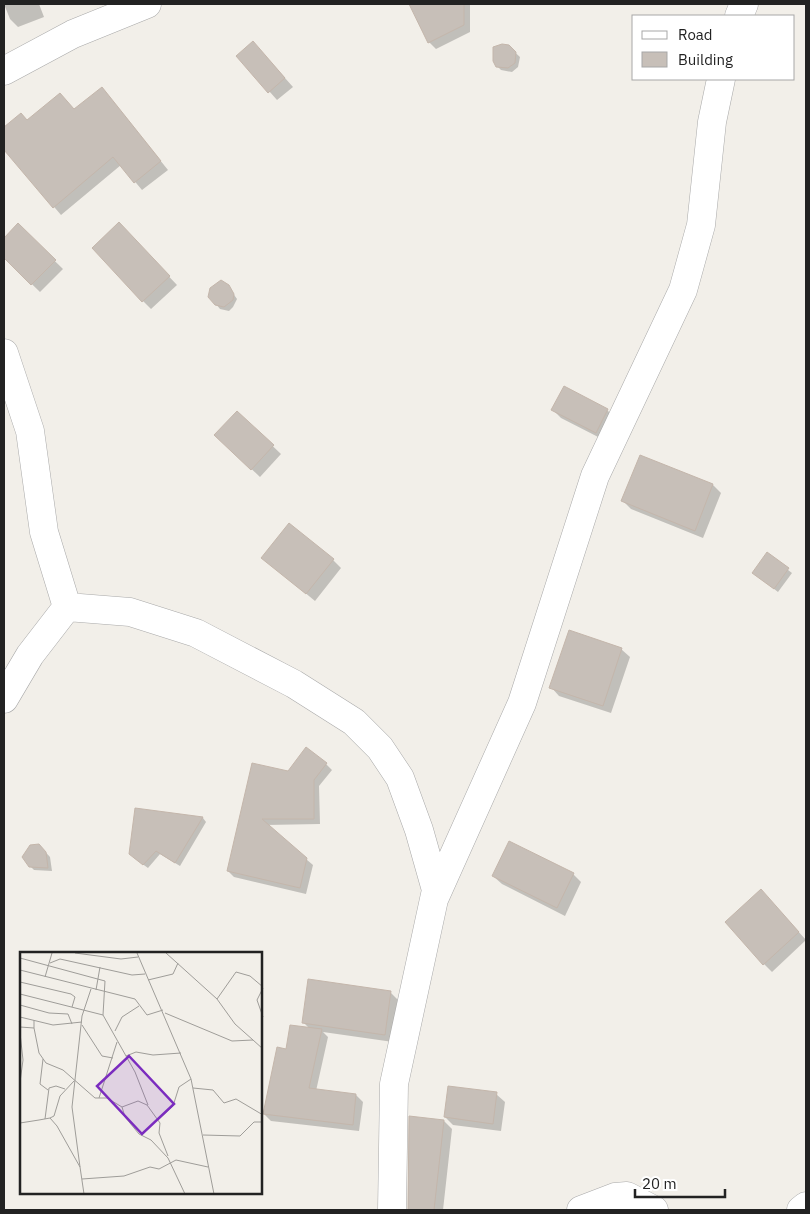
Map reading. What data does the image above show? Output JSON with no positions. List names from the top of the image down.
{
  "legend": ["Road", "Building"],
  "scale_bar": "20 m"
}
